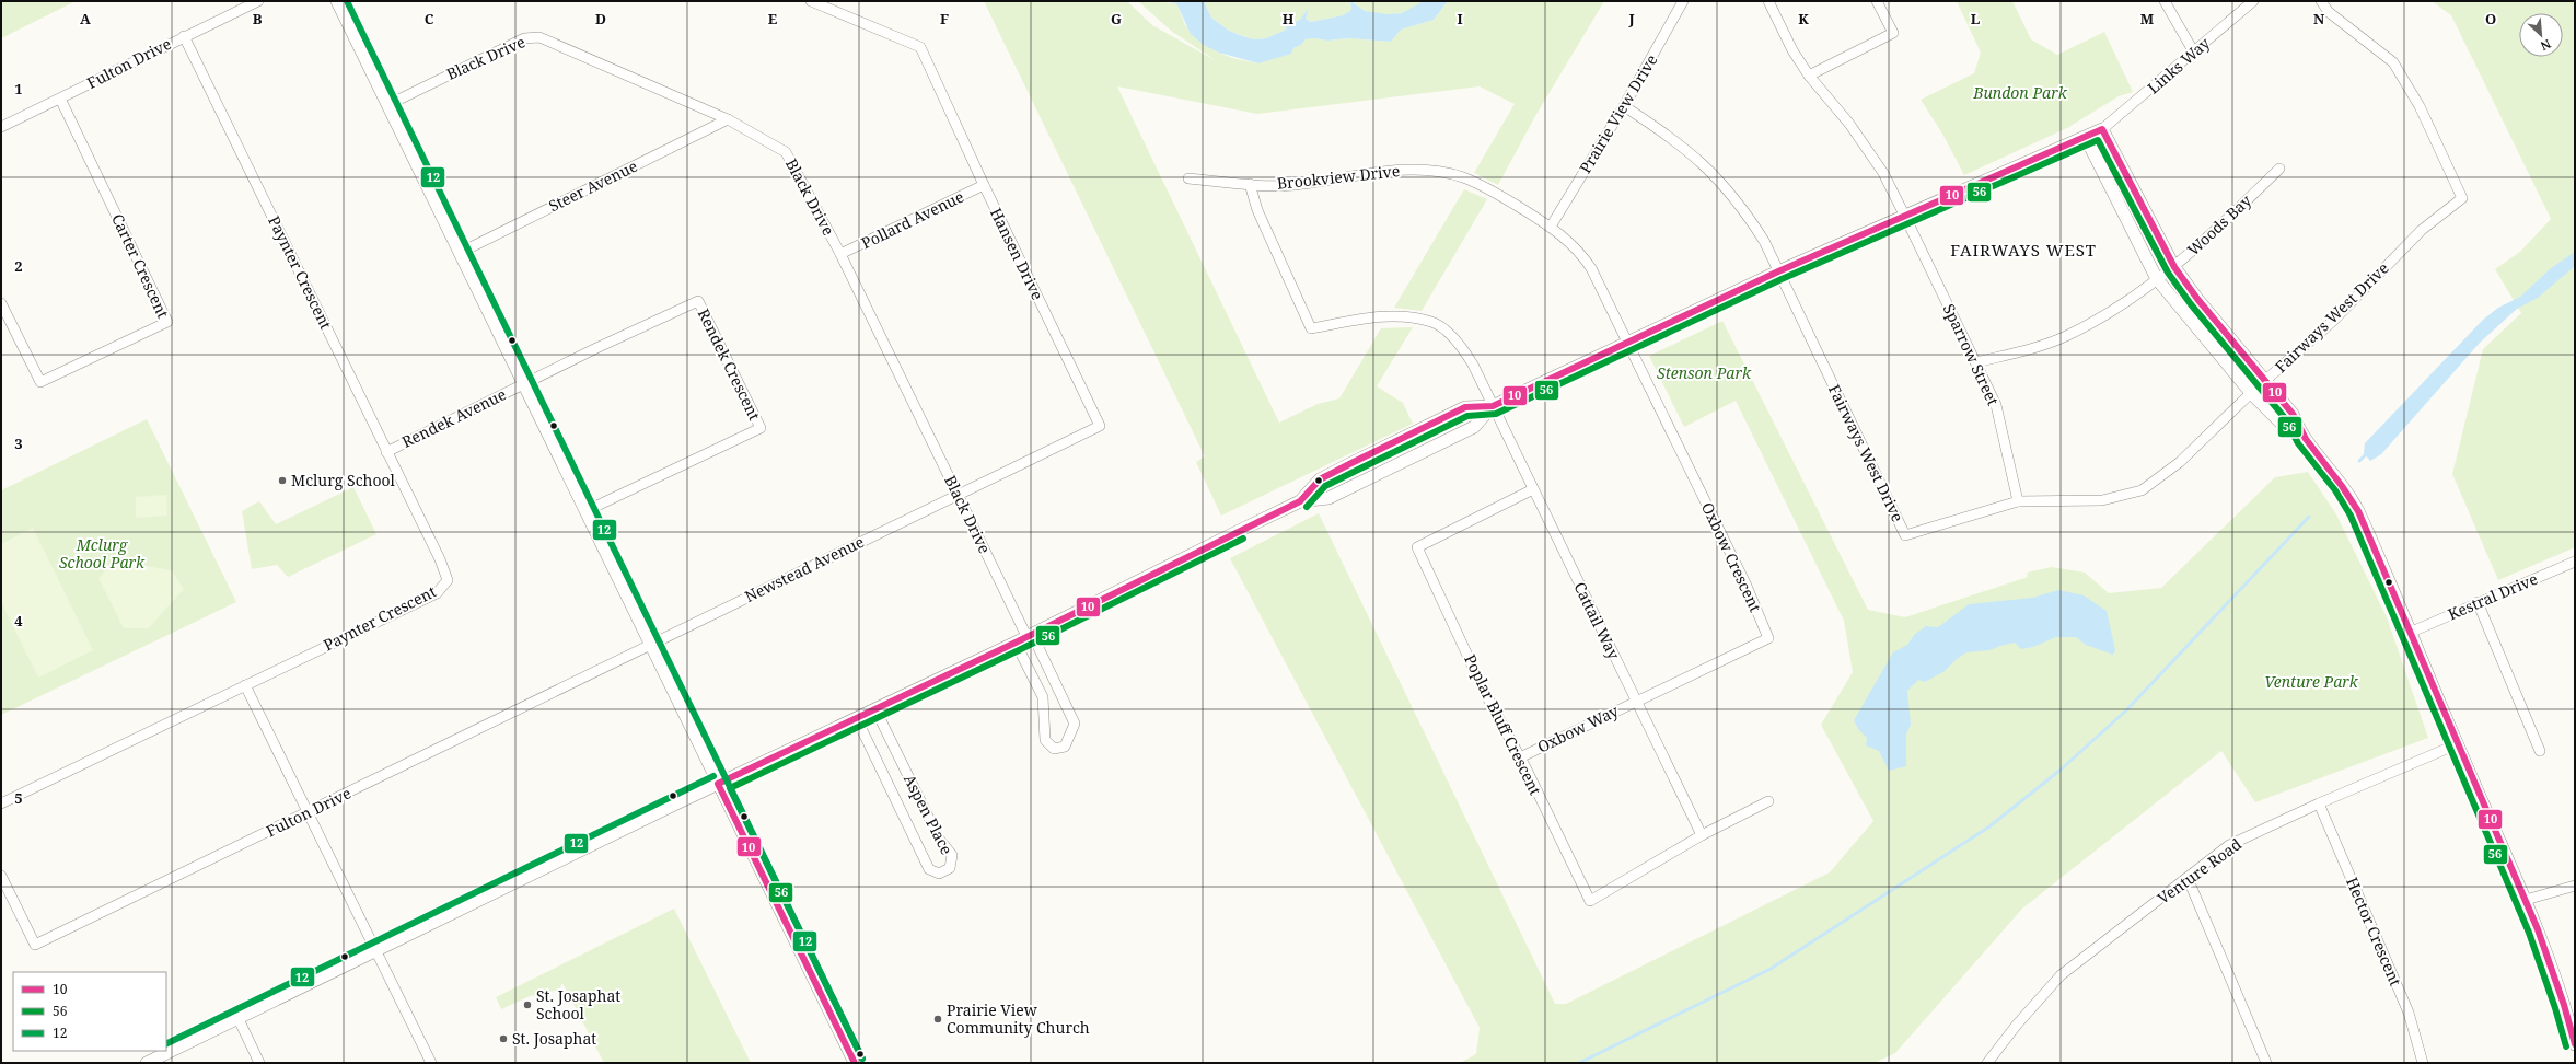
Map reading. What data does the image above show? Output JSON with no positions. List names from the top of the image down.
{
  "streets": {
    "street": [
      "Black Drive",
      "Fulton Drive",
      "Links Way",
      "Prairie View Drive",
      "Brookview Drive",
      "Steer Avenue",
      "Pollard Avenue",
      "Woods Bay",
      "Hansen Drive",
      "Carter Crescent",
      "Paynter Crescent",
      "Fairways West Drive",
      "Sparrow Street",
      "Rendek Crescent",
      "Rendek Avenue",
      "Oxbow Crescent",
      "Newstead Avenue",
      "Kestral Drive",
      "Cattail Way",
      "Poplar Bluff Crescent",
      "Oxbow Way",
      "Aspen Place",
      "Venture Road",
      "Hector Crescent"
    ]
  },
  "crossings": [
    ["Black Drive", "Steer Avenue"],
    ["Black Drive", "Pollard Avenue"],
    ["Black Drive", "Hansen Drive"],
    ["Black Drive", "Newstead Avenue"],
    ["Fulton Drive", "Carter Crescent"],
    ["Fulton Drive", "Paynter Crescent"],
    ["Fulton Drive", "Newstead Avenue"],
    ["Prairie View Drive", "Brookview Drive"],
    ["Brookview Drive", "Oxbow Crescent"],
    ["Pollard Avenue", "Hansen Drive"],
    ["Woods Bay", "Sparrow Street"],
    ["Hansen Drive", "Newstead Avenue"],
    ["Paynter Crescent", "Rendek Avenue"],
    ["Fairways West Drive", "Sparrow Street"],
    ["Rendek Crescent", "Rendek Avenue"],
    ["Oxbow Crescent", "Cattail Way"],
    ["Oxbow Crescent", "Oxbow Way"],
    ["Cattail Way", "Poplar Bluff Crescent"],
    ["Cattail Way", "Oxbow Way"],
    ["Poplar Bluff Crescent", "Oxbow Way"],
    ["Venture Road", "Hector Crescent"]
  ],
  "districts": ["FAIRWAYS WEST"],
  "parks": [
    "Bundon Park",
    "Stenson Park",
    "Mclurg School Park",
    "Venture Park"
  ],
  "places": [
    "Mclurg School",
    "St. Josaphat School",
    "Prairie View Community Church",
    "St. Josaphat"
  ],
  "lines": ["transit line 12", "transit line 10", "transit line 56"],
  "legend": ["10", "56", "12"],
  "north": "bottom right",
  "grid": {
    "columns": [
      "A",
      "B",
      "C",
      "D",
      "E",
      "F",
      "G",
      "H",
      "I",
      "J",
      "K",
      "L",
      "M",
      "N",
      "O"
    ],
    "rows": [
      "1",
      "2",
      "3",
      "4",
      "5"
    ]
  }
}
